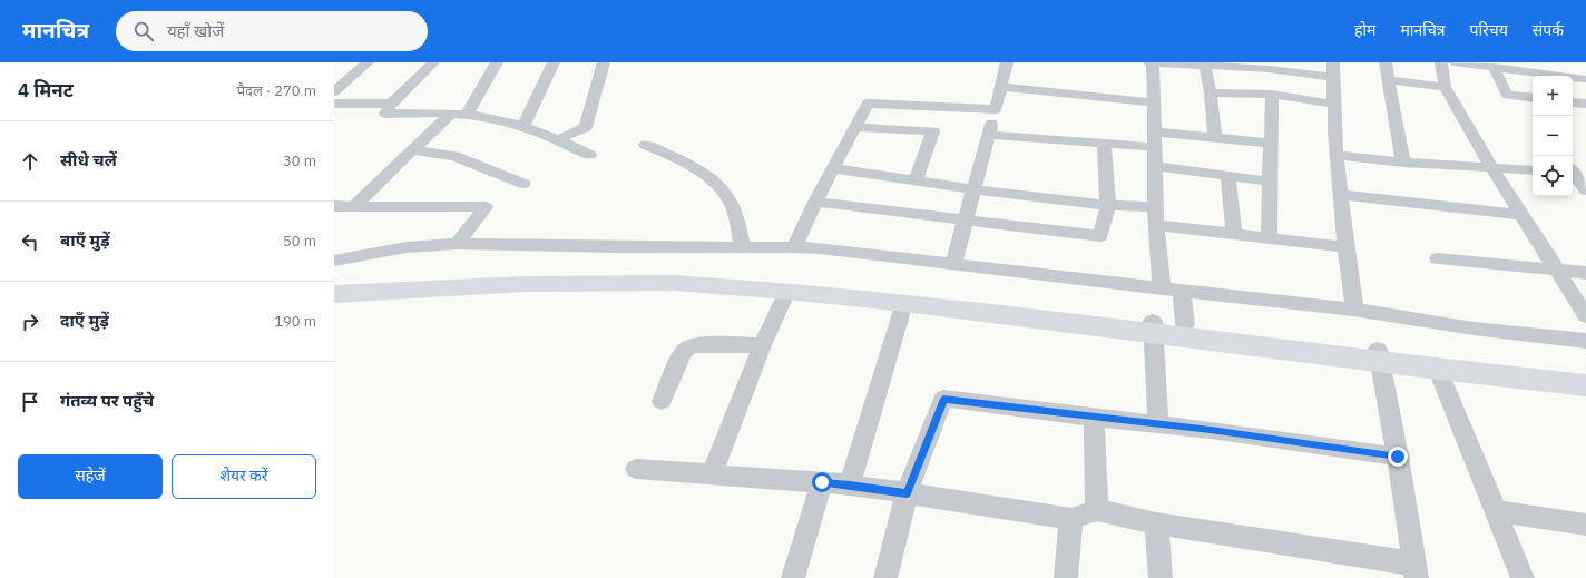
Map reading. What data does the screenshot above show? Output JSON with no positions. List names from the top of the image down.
{
  "page": {
    "header": "मानचित्र",
    "search": "यहाँ खोजें",
    "nav": [
      "होम",
      "मानचित्र",
      "परिचय",
      "संपर्क"
    ],
    "heading": ["4 मिनट", "पैदल · 270 m"],
    "map_buttons": ["+", "−"],
    "list": [
      ["सीधे चलें", "30 m"],
      ["बाएँ मुड़ें", "50 m"],
      ["दाएँ मुड़ें", "190 m"],
      "गंतव्य पर पहुँचे"
    ],
    "buttons": ["सहेजें", "शेयर करें"]
  }
}
